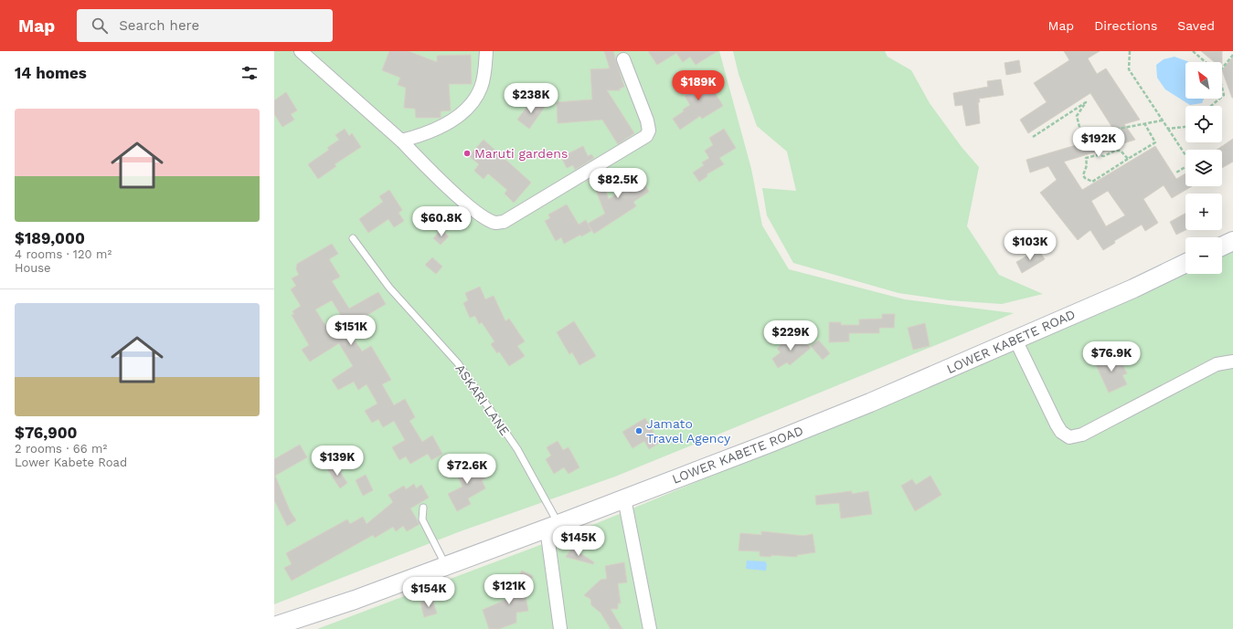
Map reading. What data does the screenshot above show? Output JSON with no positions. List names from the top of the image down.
{
  "streets": {
    "main road": ["LOWER KABETE ROAD"],
    "lane": ["ASKARI LANE"]
  },
  "crossings": [
    ["LOWER KABETE ROAD", "ASKARI LANE"]
  ],
  "places": ["Maruti gardens", "Jamato Travel Agency"],
  "north": "top left",
  "page": {
    "header": "Map",
    "search": "Search here",
    "nav": ["Map", "Directions", "Saved"],
    "heading": "14 homes",
    "map_buttons": ["+", "−"],
    "price": [
      "$189K",
      "$238K",
      "$192K",
      "$82.5K",
      "$60.8K",
      "$103K",
      "$151K",
      "$229K",
      "$76.9K",
      "$139K",
      "$72.6K",
      "$145K",
      "$121K",
      "$154K"
    ],
    "list": [
      {
        "name": "$189,000",
        "note": "4 rooms · 120 m² · House"
      },
      {
        "name": "$76,900",
        "note": "2 rooms · 66 m² · Lower Kabete Road"
      }
    ]
  }
}
